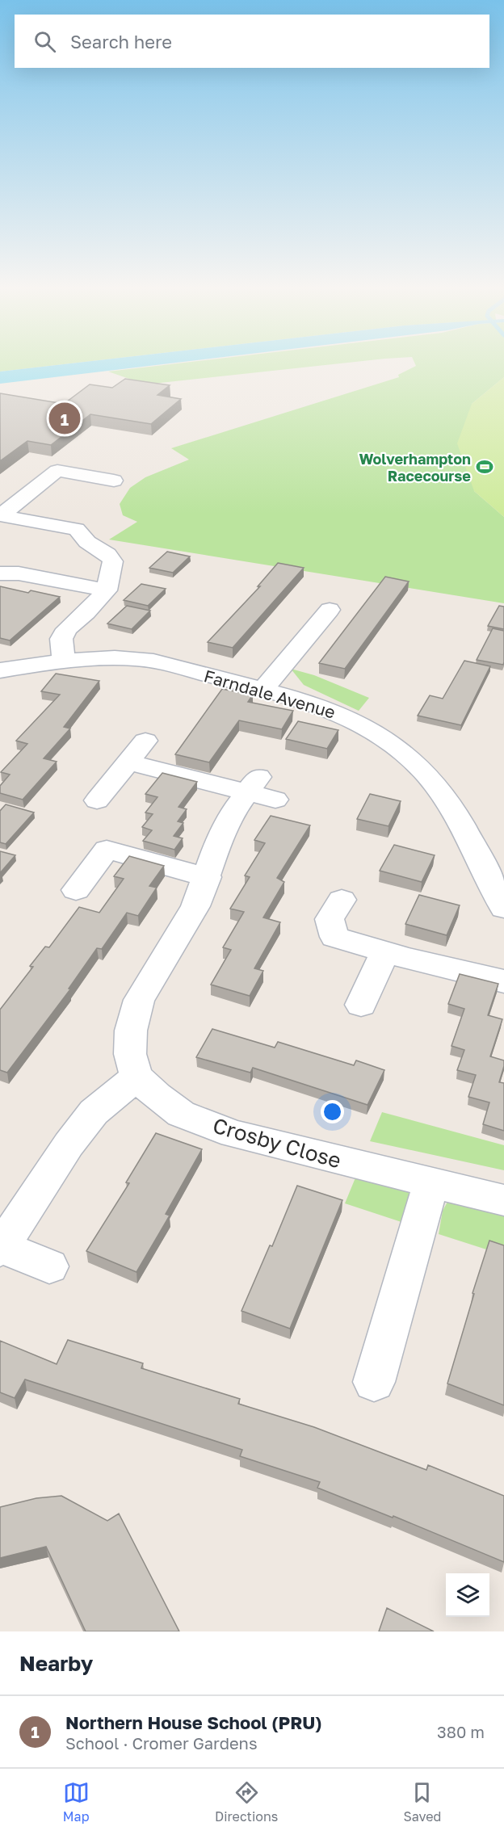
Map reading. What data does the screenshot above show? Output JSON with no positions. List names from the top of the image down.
{
  "streets": {
    "street": ["Farndale Avenue", "Crosby Close"]
  },
  "places": {
    "sports": ["Wolverhampton Racecourse"]
  },
  "page": {
    "search": "Search here",
    "pins": "1",
    "heading": "Nearby",
    "list": [
      {
        "mark": "1",
        "name": "Northern House School (PRU)",
        "note": "School · Cromer Gardens",
        "value": "380 m"
      }
    ],
    "nav": ["Map", "Directions", "Saved"]
  }
}
